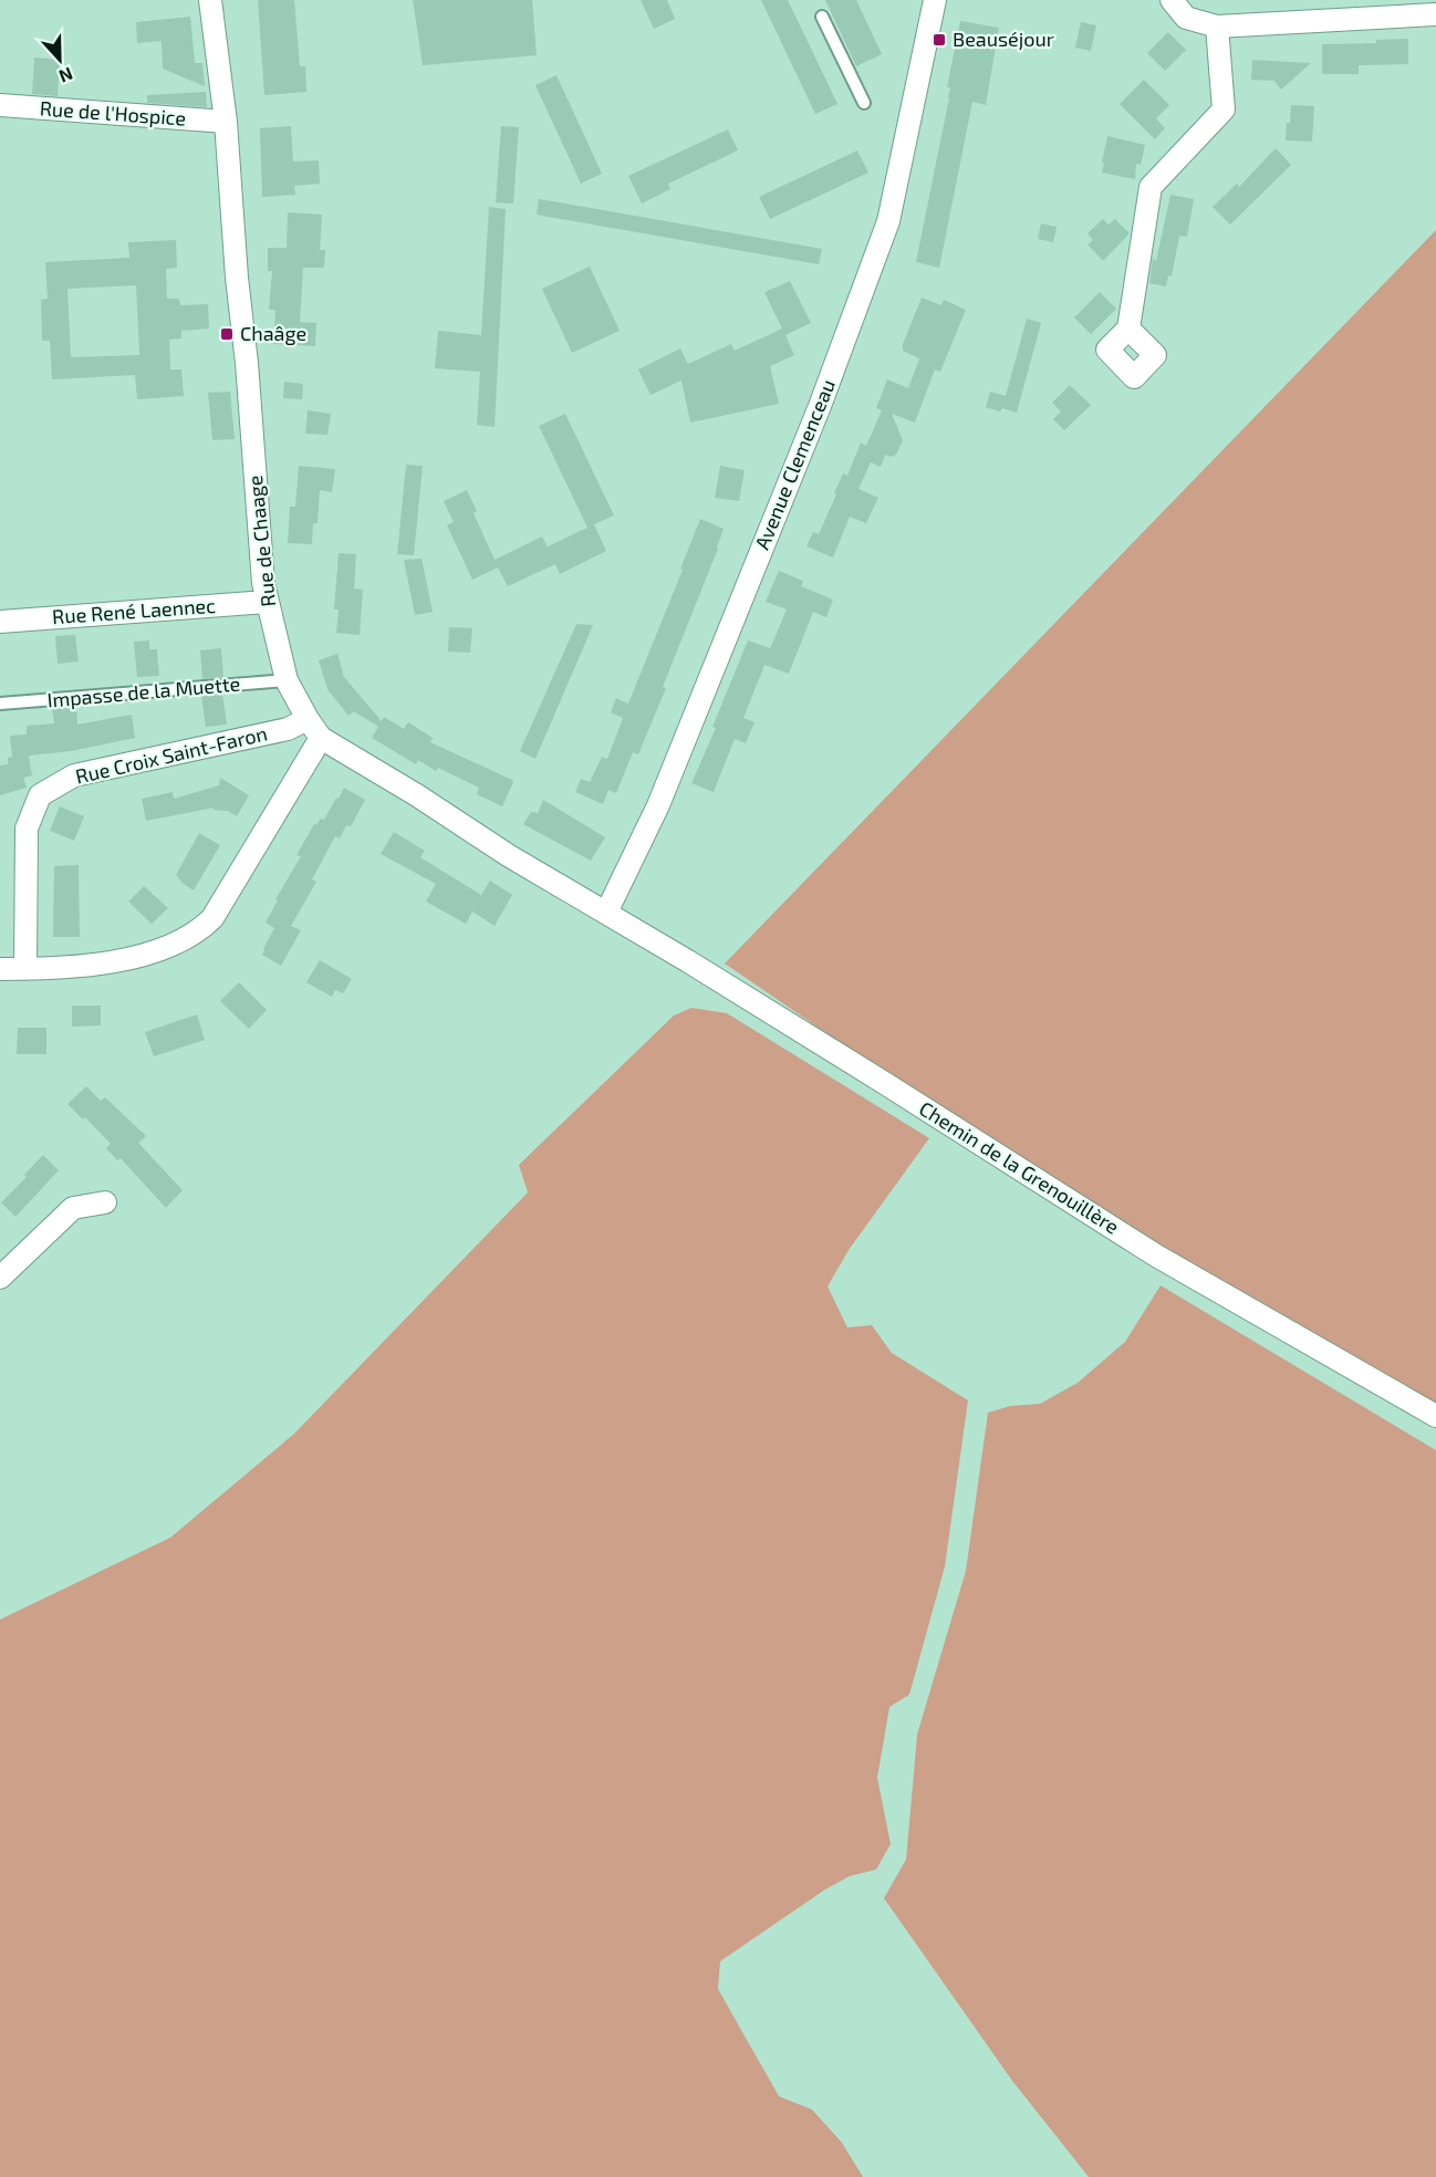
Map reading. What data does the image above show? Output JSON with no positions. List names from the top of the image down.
{
  "streets": {
    "street": [
      "Rue de l'Hospice",
      "Avenue Clemenceau",
      "Rue de Chaage",
      "Rue René Laennec",
      "Rue Croix Saint-Faron",
      "Chemin de la Grenouillère"
    ],
    "lane": ["Impasse de la Muette"]
  },
  "crossings": [
    ["Rue de l'Hospice", "Rue de Chaage"],
    ["Avenue Clemenceau", "Rue de Chaage"],
    ["Avenue Clemenceau", "Chemin de la Grenouillère"],
    ["Rue de Chaage", "Rue René Laennec"],
    ["Rue de Chaage", "Impasse de la Muette"],
    ["Rue de Chaage", "Rue Croix Saint-Faron"],
    ["Rue de Chaage", "Chemin de la Grenouillère"]
  ],
  "places": {
    "transit": ["Beauséjour", "Chaâge"]
  },
  "north": "bottom"
}
